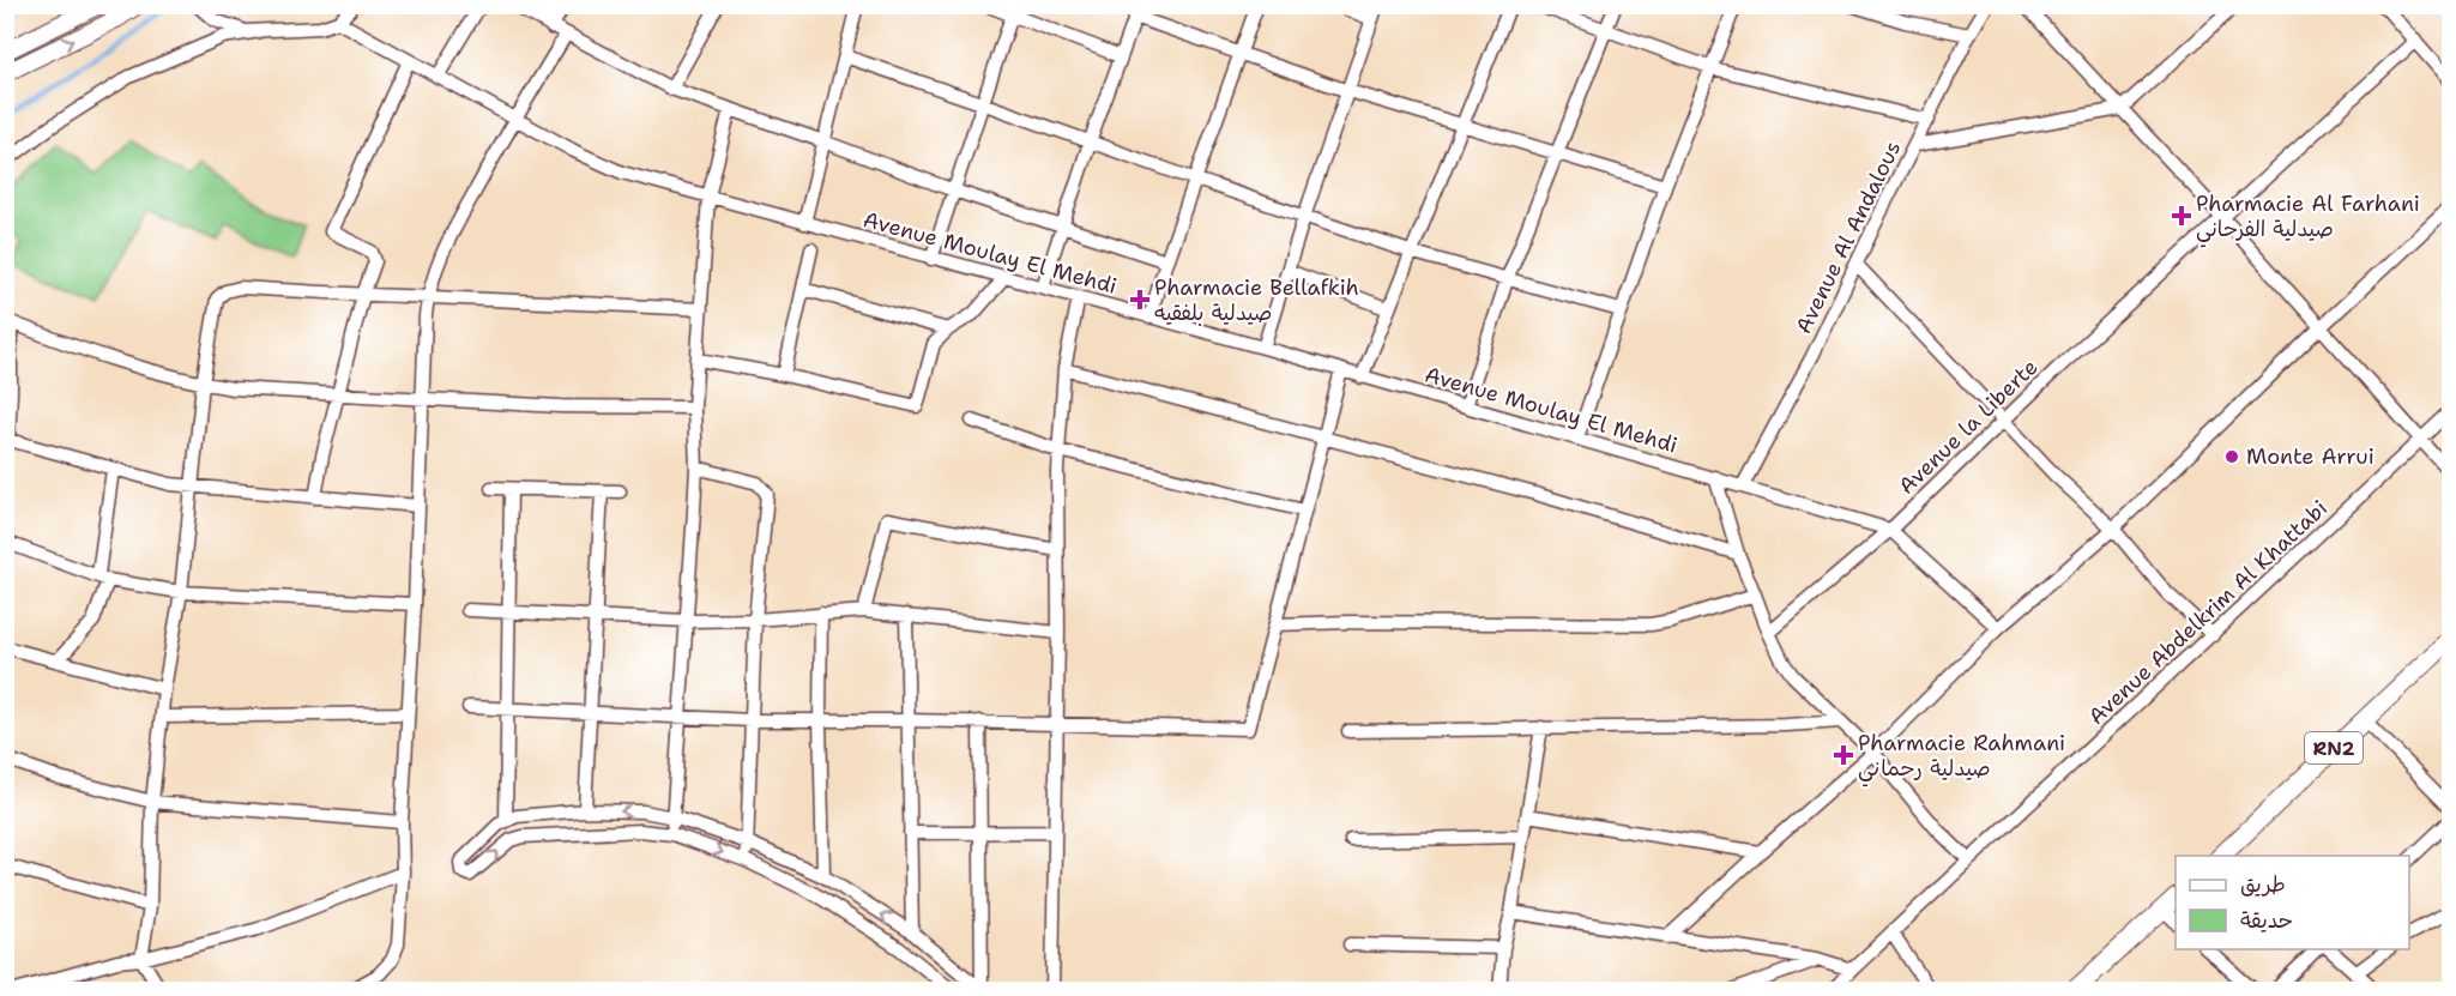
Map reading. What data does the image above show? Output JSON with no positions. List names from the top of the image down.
{
  "streets": {
    "main road": ["RN2"],
    "street": [
      "Avenue Al Andalous",
      "Avenue Moulay El Mehdi",
      "Avenue la Liberte",
      "Avenue Abdelkrim Al Khattabi"
    ]
  },
  "crossings": [
    ["Avenue Al Andalous", "Avenue Moulay El Mehdi"],
    ["Avenue Moulay El Mehdi", "Avenue la Liberte"]
  ],
  "places": {
    "health": ["Pharmacie Al Farhani صيدلية الفرحاني", "Pharmacie Bellafkih صيدلية بلفقيه", "Pharmacie Rahmani صيدلية رحماني"],
    "other": ["Monte Arrui"]
  },
  "legend": ["طريق", "حديقة"]
}
